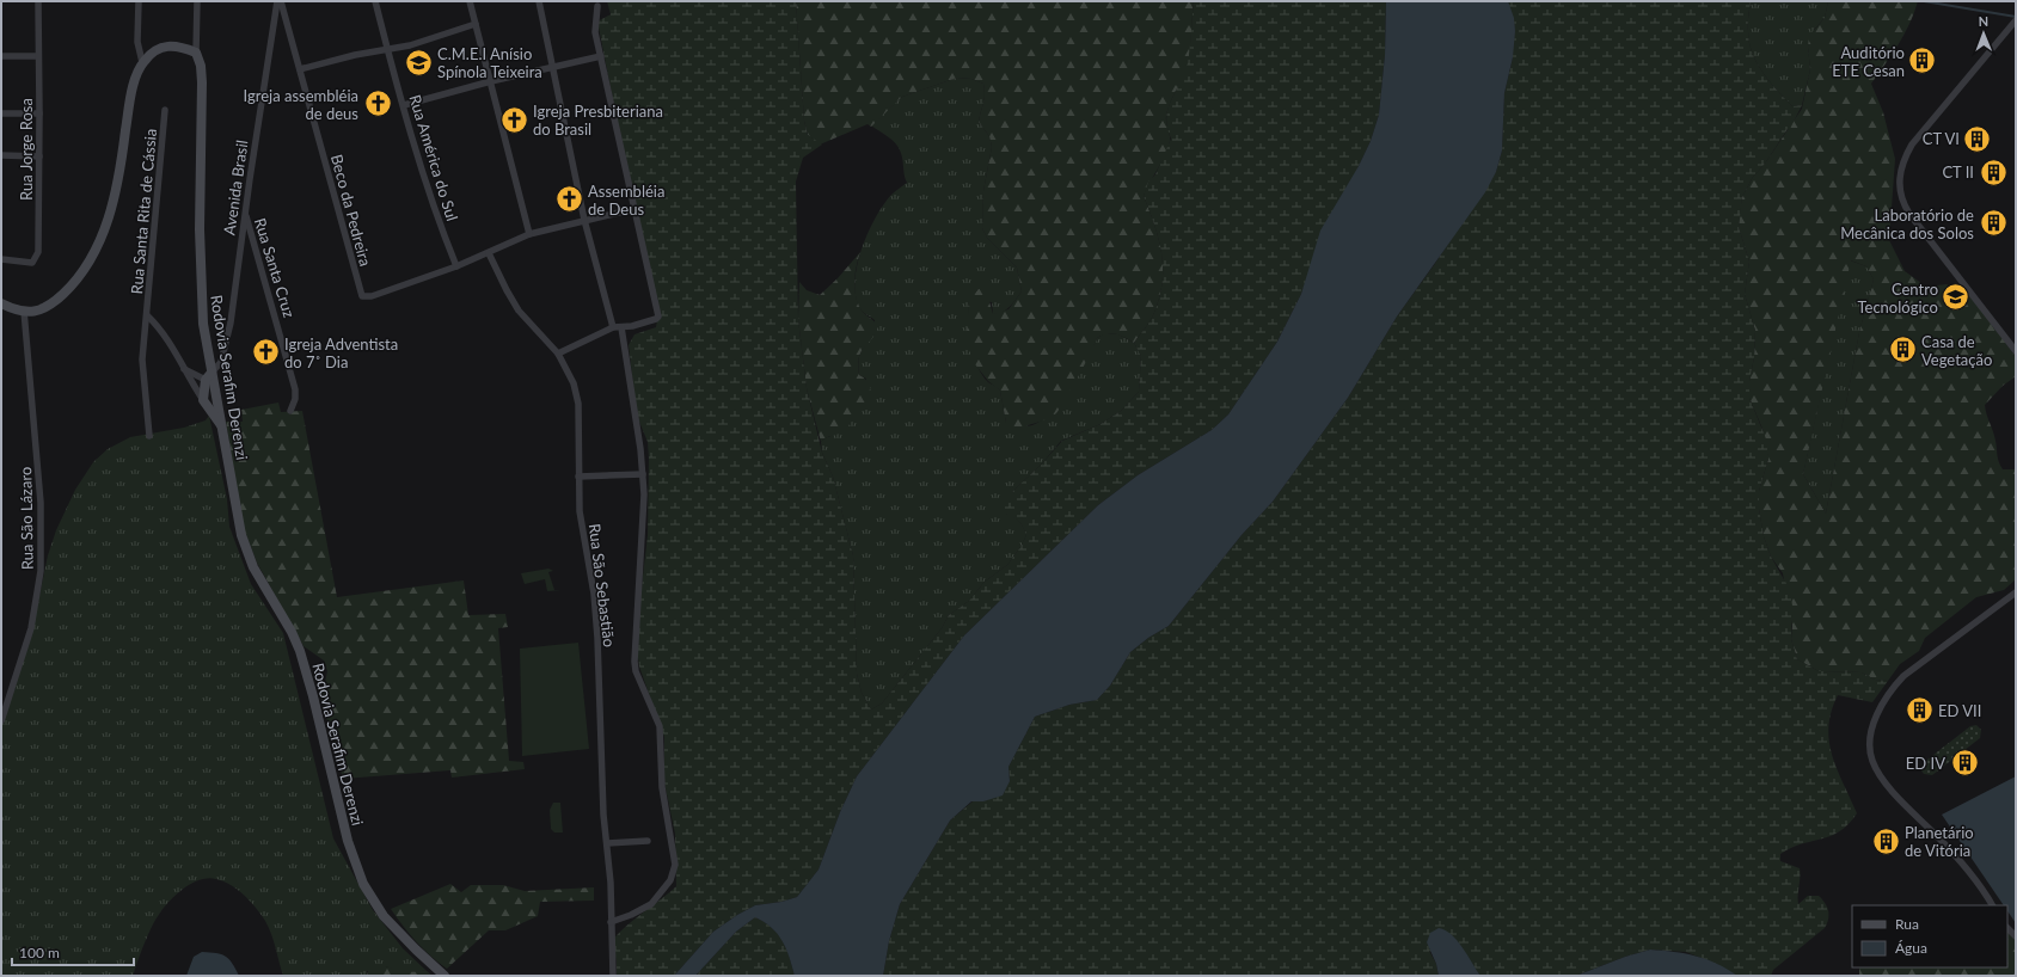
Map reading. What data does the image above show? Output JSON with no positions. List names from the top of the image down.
{
  "streets": {
    "main road": ["Rodovia Serafim Derenzi"],
    "street": [
      "Rua Jorge Rosa",
      "Rua América do Sul",
      "Avenida Brasil",
      "Beco da Pedreira",
      "Rua Santa Rita de Cássia",
      "Rua Santa Cruz",
      "Rua São Lázaro",
      "Rua São Sebastião"
    ]
  },
  "crossings": [
    ["Rua América do Sul", "Beco da Pedreira"],
    ["Avenida Brasil", "Rua Santa Cruz"],
    ["Avenida Brasil", "Rodovia Serafim Derenzi"],
    ["Beco da Pedreira", "Rua São Sebastião"]
  ],
  "places": {
    "building": [
      "Auditório ETE Cesan",
      "CT VI",
      "CT II",
      "Laboratório de Mecânica dos Solos",
      "Casa de Vegetação",
      "ED VII",
      "ED IV",
      "Planetário de Vitória"
    ],
    "school or university": ["C.M.E.I Anísio Spínola Teixeira", "Centro Tecnológico"],
    "church": [
      "Igreja assembléia de deus",
      "Igreja Presbiteriana do Brasil",
      "Assembléia de Deus",
      "Igreja Adventista do 7˚ Dia"
    ]
  },
  "legend": ["Rua", "Água"],
  "scale_bar": "100 m",
  "north": "top"
}
